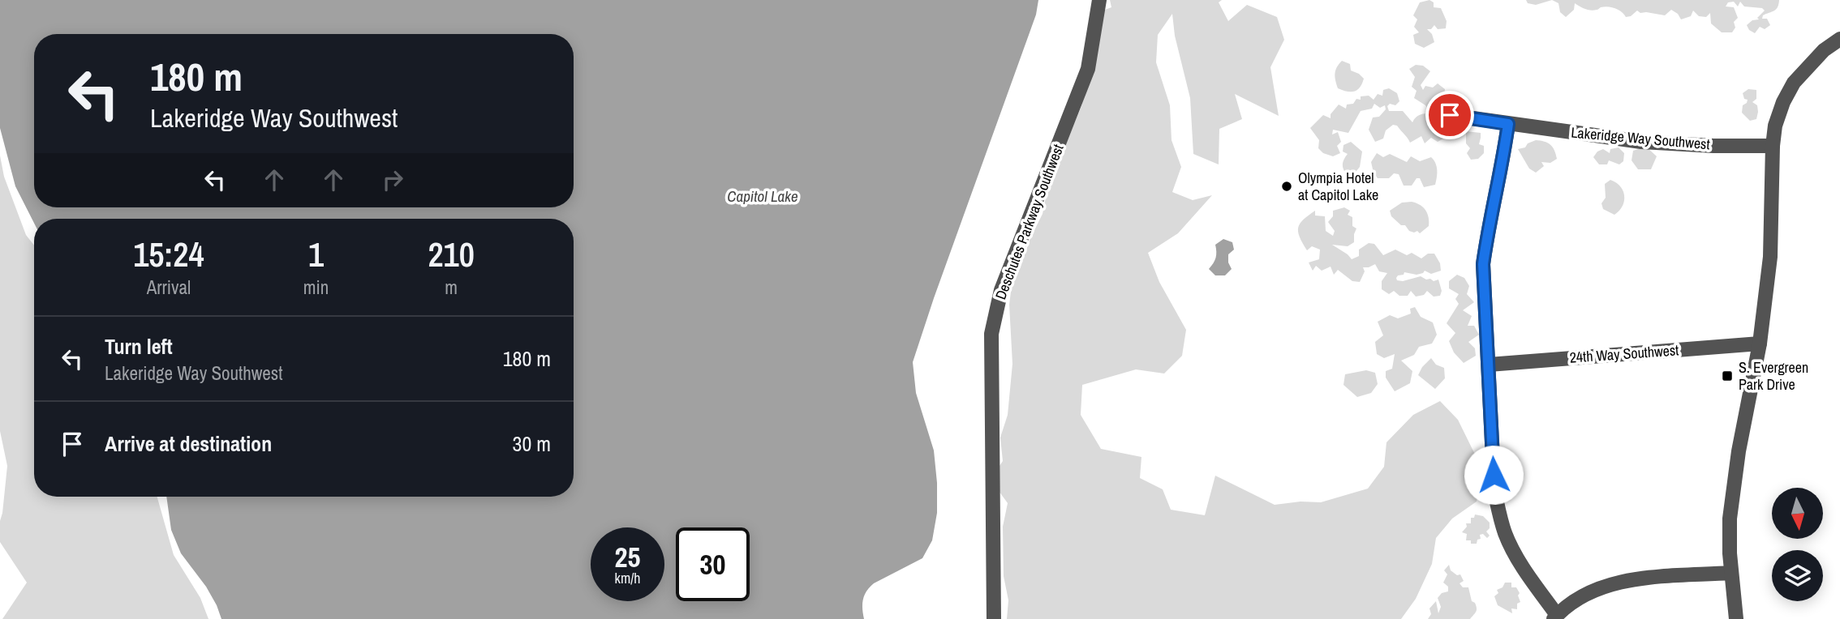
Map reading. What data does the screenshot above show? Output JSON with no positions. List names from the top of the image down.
{
  "streets": {
    "street": ["Lakeridge Way Southwest", "Deschutes Parkway Southwest", "24th Way Southwest"]
  },
  "water": ["Capitol Lake"],
  "places": {
    "other": ["Olympia Hotel at Capitol Lake"],
    "transit": ["S. Evergreen Park Drive"]
  },
  "north": "bottom",
  "page": {
    "turn": ["180 m", "Lakeridge Way Southwest"],
    "eta": [
      "15:24",
      "Arrival",
      "1",
      "min",
      "210",
      "m"
    ],
    "list": [
      {
        "name": "Turn left",
        "note": "Lakeridge Way Southwest",
        "value": "180 m"
      },
      {
        "name": "Arrive at destination",
        "value": "30 m"
      }
    ],
    "speed": "25 km/h",
    "limit": "30"
  }
}
